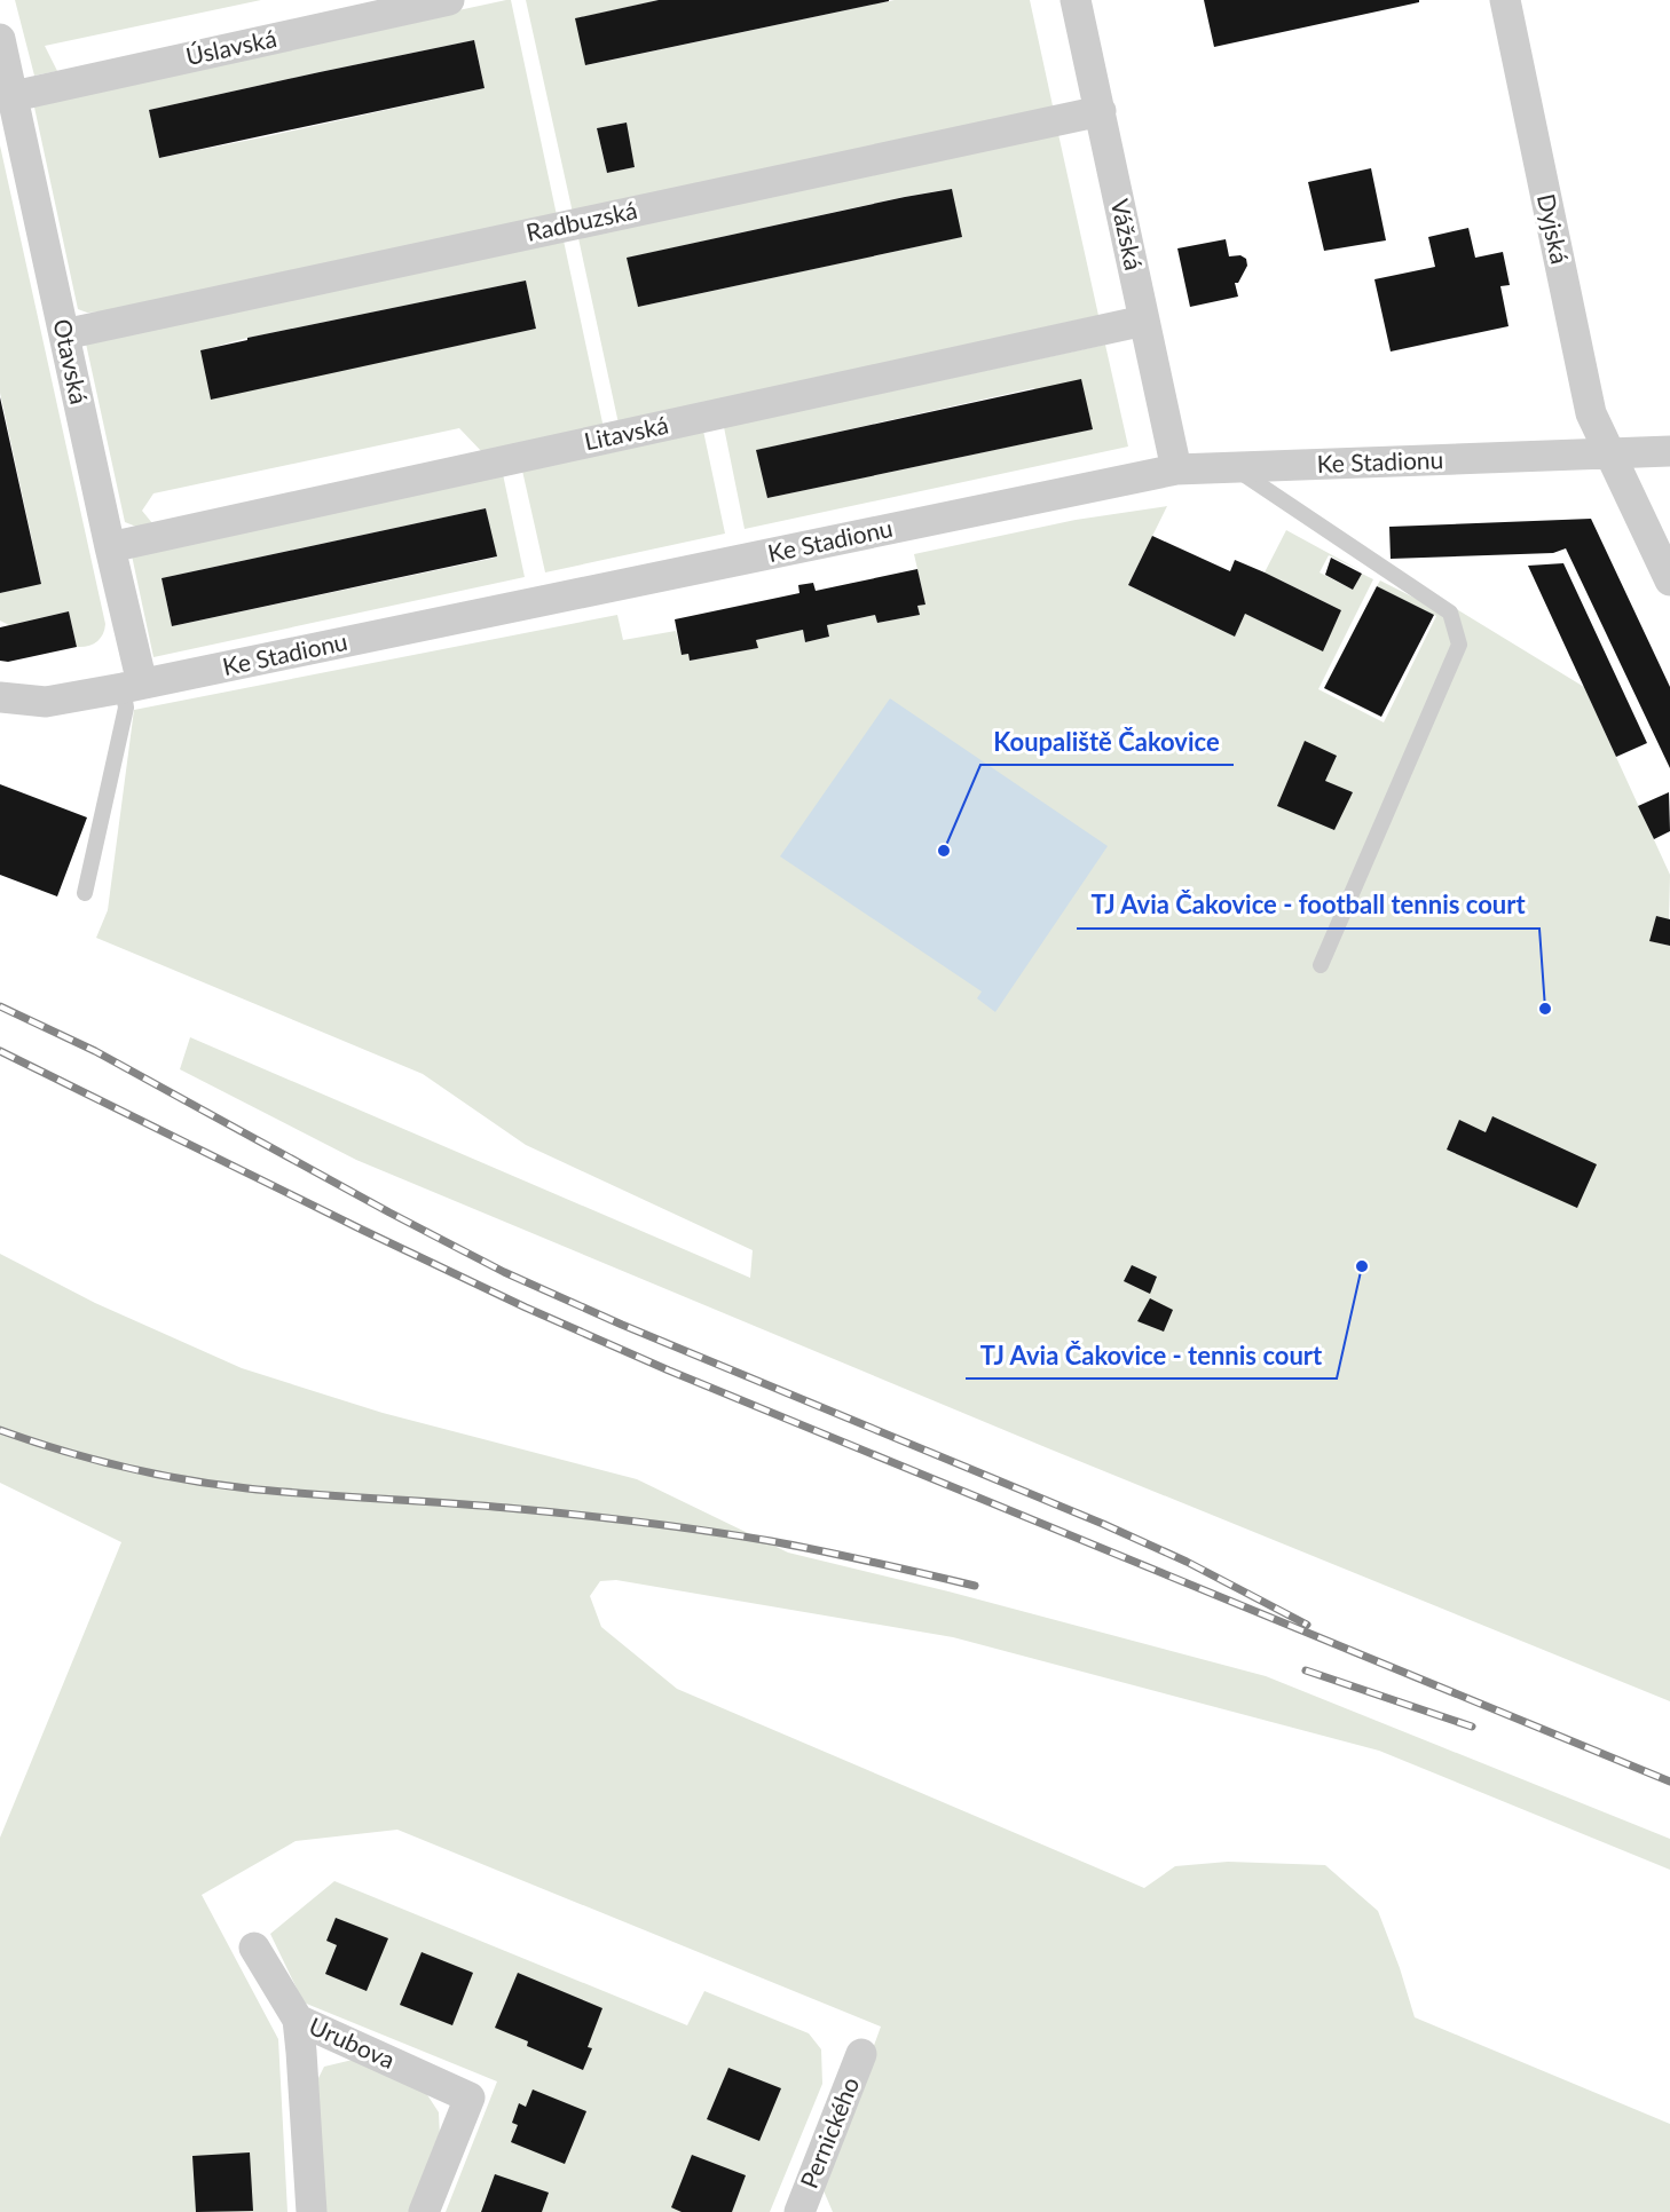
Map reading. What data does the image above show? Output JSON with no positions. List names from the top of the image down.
{
  "streets": {
    "street": [
      "Úslavská",
      "Radbuzská",
      "Dyjská",
      "Vážská",
      "Otavská",
      "Litavská",
      "Ke Stadionu",
      "Urubova",
      "Pernického"
    ]
  },
  "crossings": [
    ["Úslavská", "Otavská"],
    ["Radbuzská", "Vážská"],
    ["Radbuzská", "Otavská"],
    ["Dyjská", "Ke Stadionu"],
    ["Vážská", "Litavská"],
    ["Vážská", "Ke Stadionu"],
    ["Otavská", "Litavská"],
    ["Otavská", "Ke Stadionu"]
  ],
  "places": ["Koupaliště Čakovice", "TJ Avia Čakovice - football tennis court", "TJ Avia Čakovice - tennis court"]
}
